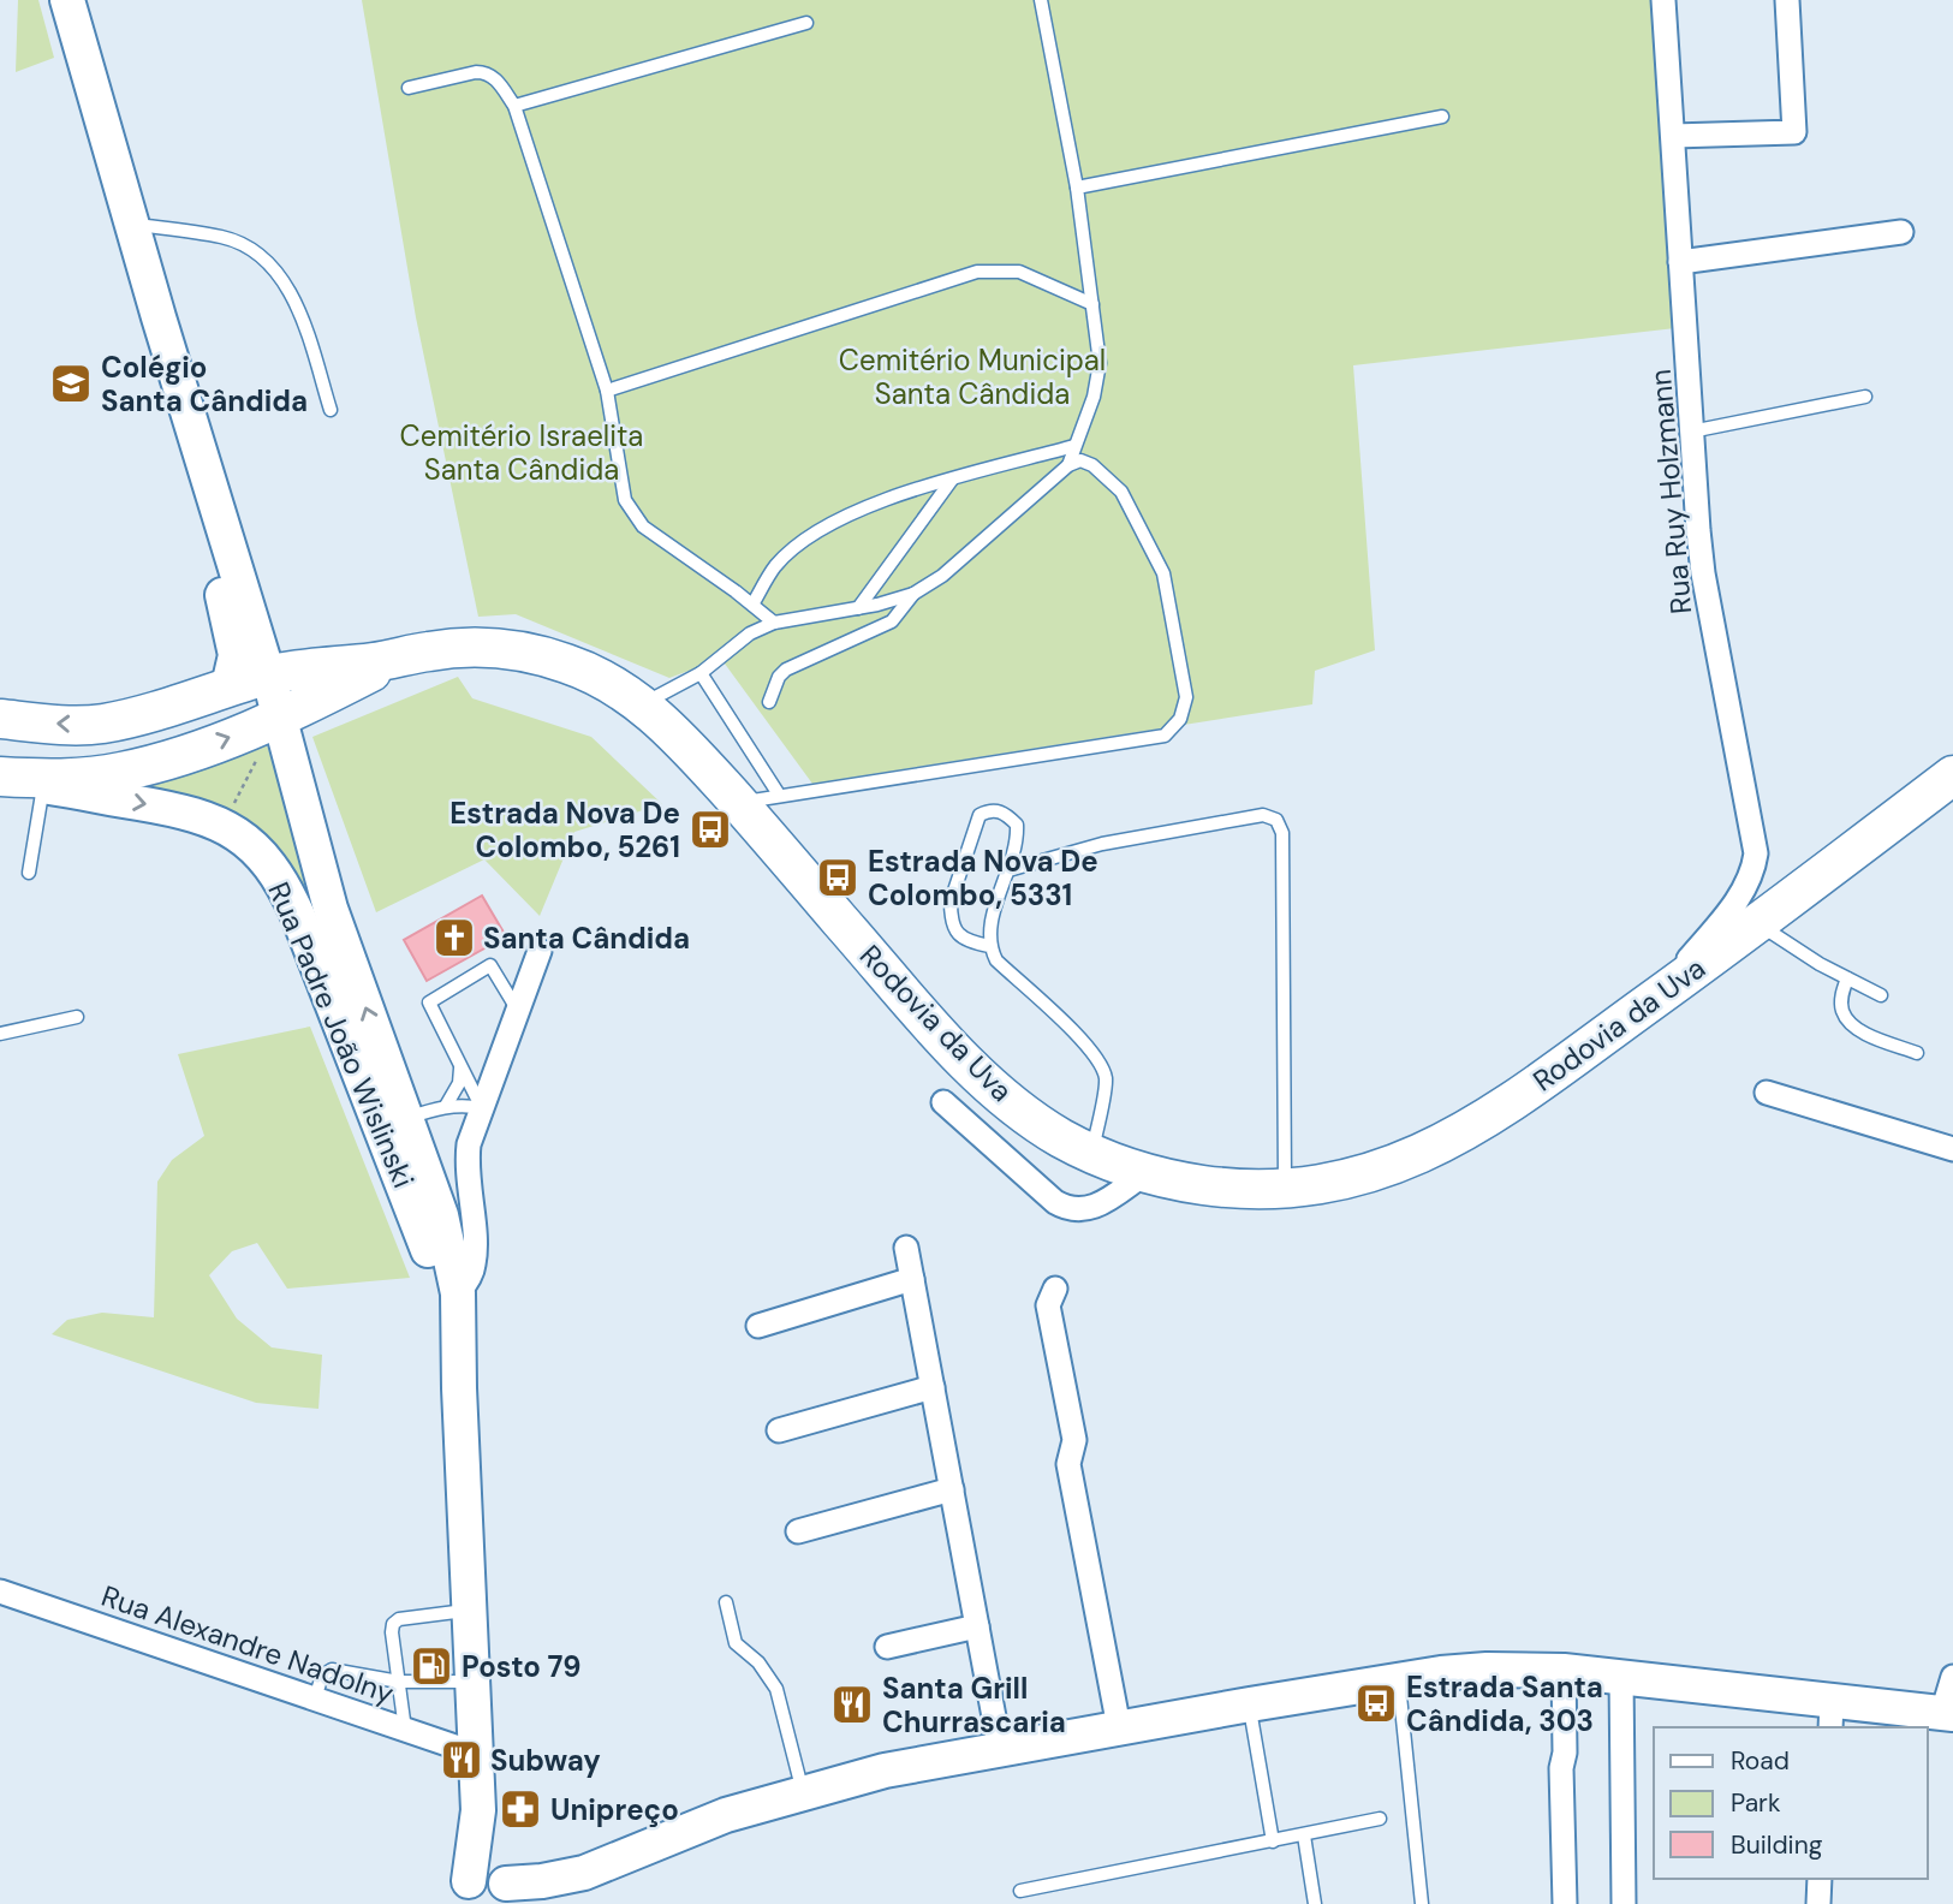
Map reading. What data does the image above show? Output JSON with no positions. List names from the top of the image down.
{
  "streets": {
    "highway": ["Rodovia da Uva"],
    "main road": ["Rua Padre João Wislinski"],
    "street": ["Rua Ruy Holzmann", "Rua Alexandre Nadolny"]
  },
  "crossings": [
    ["Rua Ruy Holzmann", "Rodovia da Uva"],
    ["Rodovia da Uva", "Rua Padre João Wislinski"],
    ["Rua Padre João Wislinski", "Rua Alexandre Nadolny"]
  ],
  "parks": ["Cemitério Municipal Santa Cândida", "Cemitério Israelita Santa Cândida"],
  "places": {
    "school or university": ["Colégio Santa Cândida"],
    "bus stop": ["Estrada Nova De Colombo, 5261", "Estrada Nova De Colombo, 5331", "Estrada Santa Cândida, 303"],
    "church": ["Santa Cândida"],
    "fuel station": ["Posto 79"],
    "restaurant": ["Santa Grill Churrascaria", "Subway"],
    "pharmacy": ["Unipreço"]
  },
  "legend": ["Road", "Park", "Building"]
}
